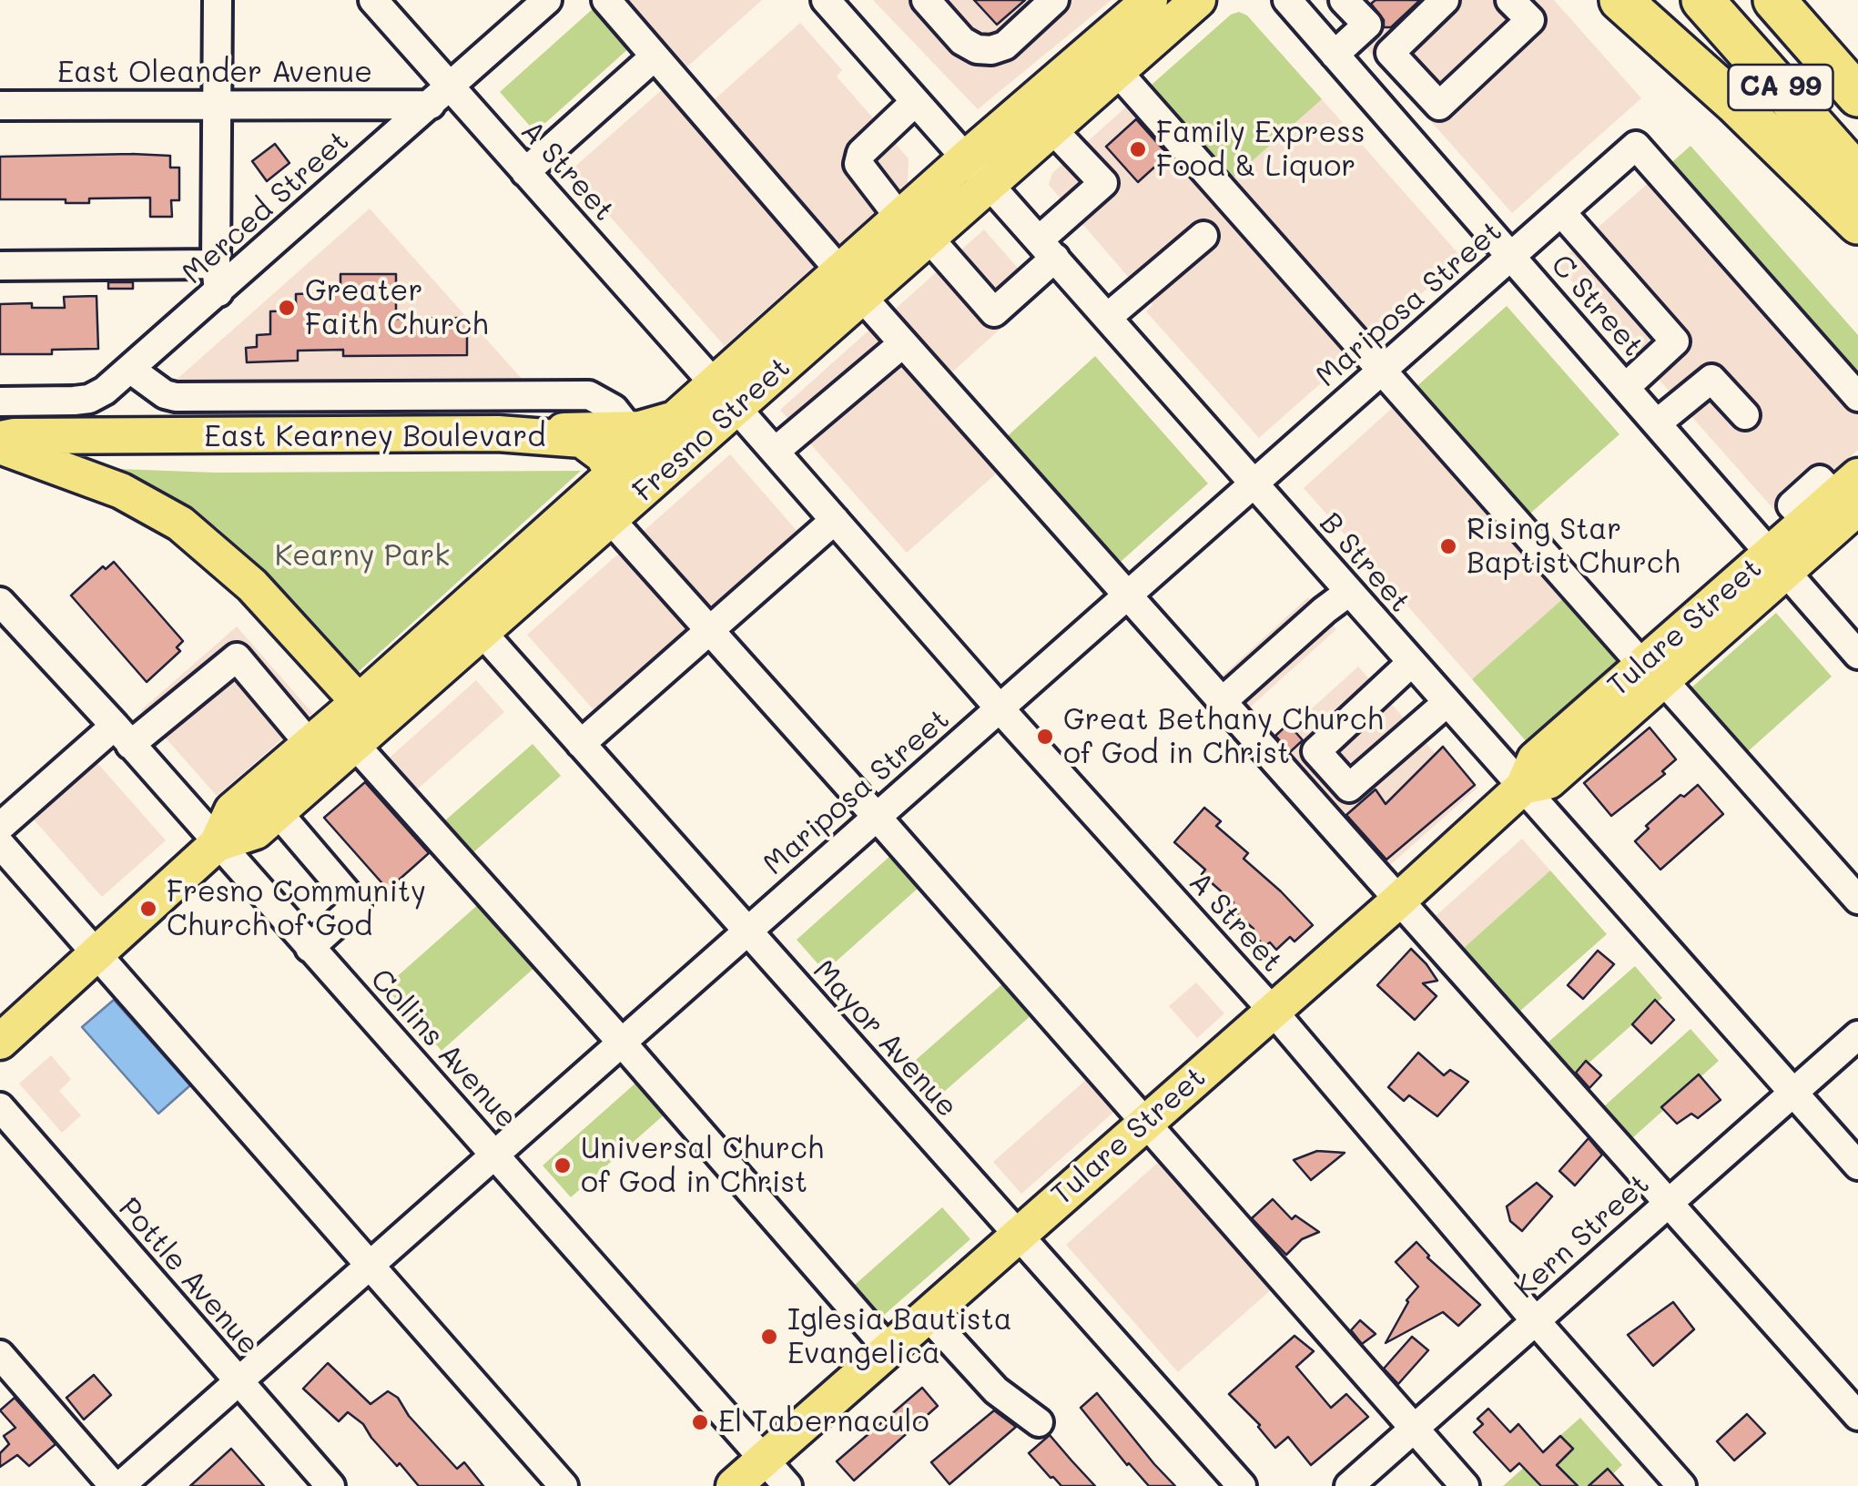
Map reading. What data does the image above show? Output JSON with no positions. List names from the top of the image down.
{
  "streets": {
    "highway": ["CA 99"],
    "main road": ["Fresno Street", "East Kearney Boulevard", "Tulare Street"],
    "street": [
      "East Oleander Avenue",
      "A Street",
      "Merced Street",
      "Mariposa Street",
      "C Street",
      "B Street",
      "Mayor Avenue",
      "Collins Avenue",
      "Kern Street",
      "Pottle Avenue"
    ]
  },
  "crossings": [
    ["East Oleander Avenue", "A Street"],
    ["East Oleander Avenue", "Merced Street"],
    ["A Street", "Merced Street"],
    ["A Street", "Mariposa Street"],
    ["A Street", "Fresno Street"],
    ["A Street", "Tulare Street"],
    ["A Street", "Kern Street"],
    ["Mariposa Street", "C Street"],
    ["Mariposa Street", "B Street"],
    ["Mariposa Street", "Mayor Avenue"],
    ["Mariposa Street", "Collins Avenue"],
    ["Mariposa Street", "Pottle Avenue"],
    ["C Street", "Tulare Street"],
    ["Fresno Street", "East Kearney Boulevard"],
    ["Fresno Street", "B Street"],
    ["Fresno Street", "Mayor Avenue"],
    ["Fresno Street", "Collins Avenue"],
    ["B Street", "Tulare Street"],
    ["B Street", "Kern Street"],
    ["Tulare Street", "Mayor Avenue"],
    ["Tulare Street", "Collins Avenue"]
  ],
  "parks": ["Kearny Park"],
  "places": [
    "Family Express Food & Liquor",
    "Greater Faith Church",
    "Rising Star Baptist Church",
    "Great Bethany Church of God in Christ",
    "Fresno Community Church of God",
    "Universal Church of God in Christ",
    "Iglesia Bautista Evangelica",
    "El Tabernaculo"
  ]
}
